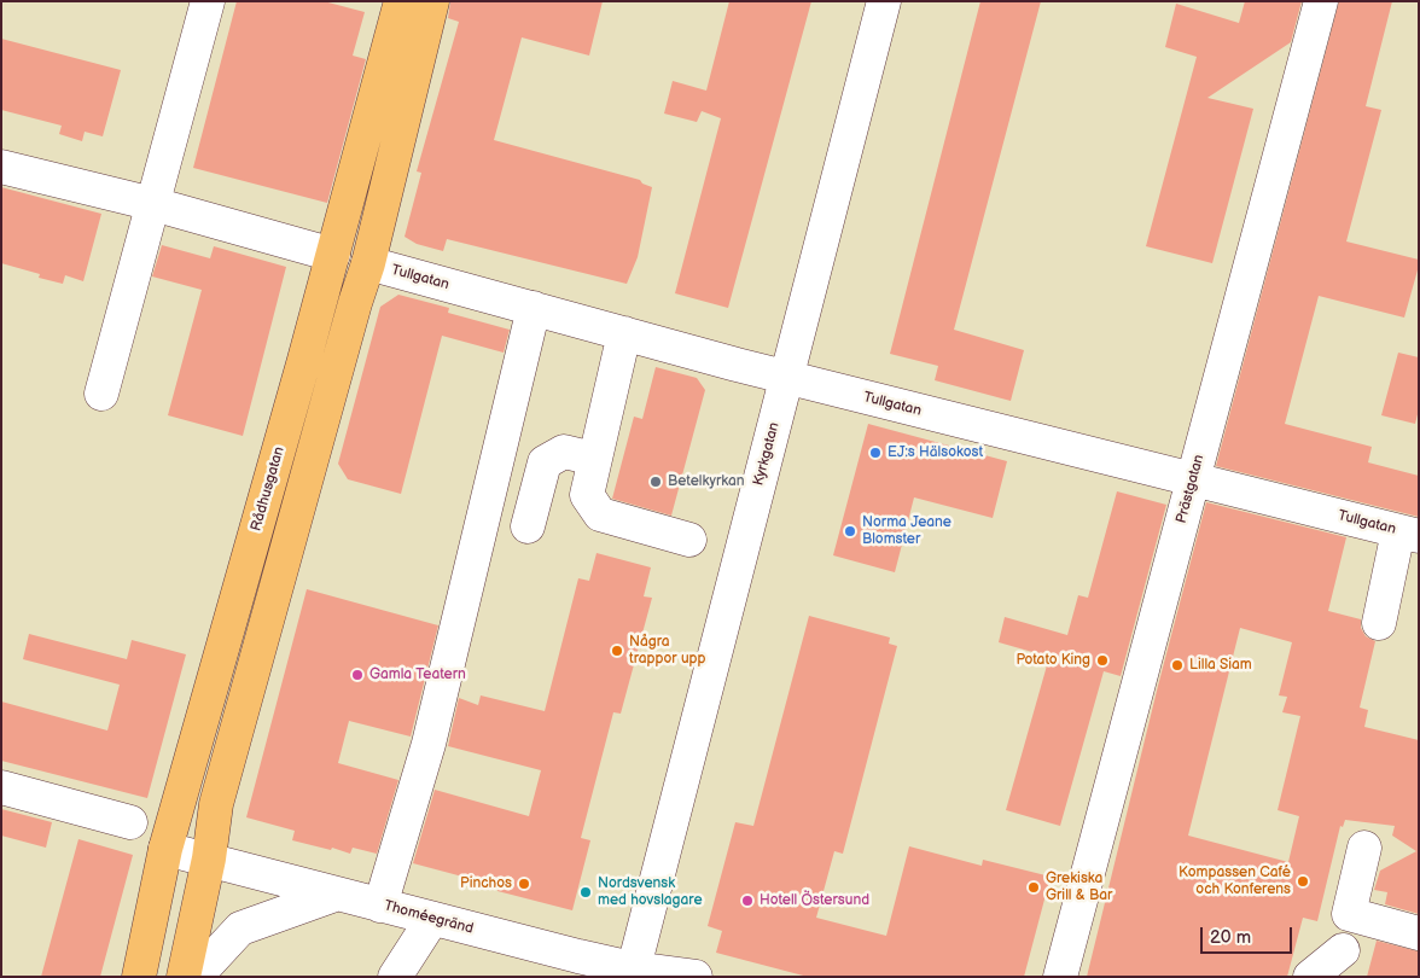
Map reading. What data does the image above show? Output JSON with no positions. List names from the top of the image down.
{
  "streets": {
    "main road": ["Rådhusgatan"],
    "street": [
      "Tullgatan",
      "Kyrkgatan",
      "Prästgatan",
      "Thoméegränd"
    ]
  },
  "crossings": [
    ["Tullgatan", "Kyrkgatan"],
    ["Tullgatan", "Prästgatan"],
    ["Kyrkgatan", "Thoméegränd"],
    ["Rådhusgatan", "Thoméegränd"]
  ],
  "places": [
    "EJ:s Hälsokost",
    "Betelkyrkan",
    "Norma Jeane Blomster",
    "Några trappor upp",
    "Potato King",
    "Lilla Siam",
    "Gamla Teatern",
    "Kompassen Café och Konferens",
    "Pinchos",
    "Grekiska Grill & Bar",
    "Nordsvensk med hovslagare",
    "Hotell Östersund"
  ],
  "scale_bar": "20 m"
}
